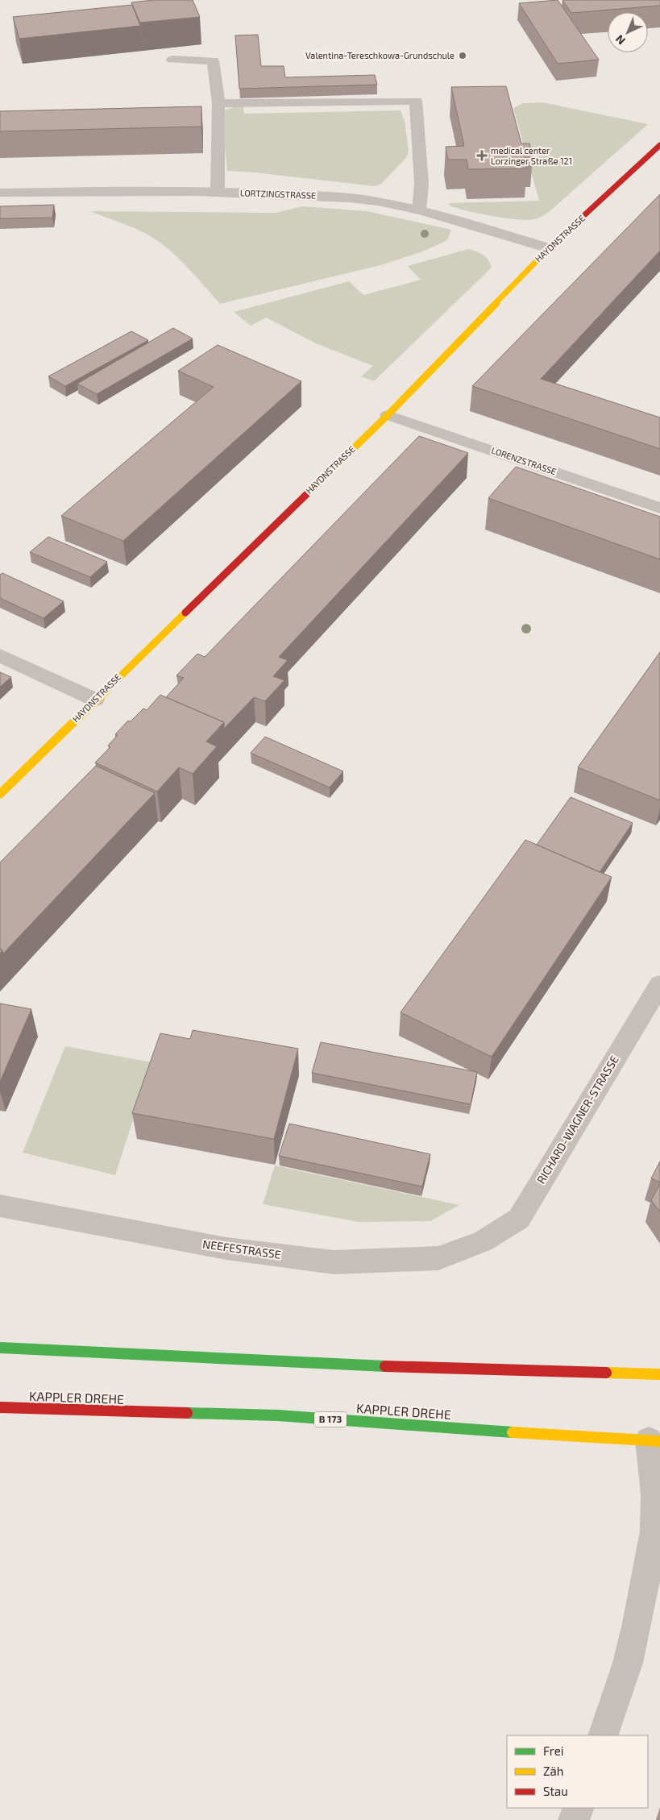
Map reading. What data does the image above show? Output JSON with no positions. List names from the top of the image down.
{
  "streets": {
    "street": [
      "LORTZINGSTRASSE",
      "HAYDNSTRASSE",
      "LORENZSTRASSE",
      "RICHARD-WAGNER-STRASSE",
      "NEEFESTRASSE",
      "KAPPLER DREHE",
      "B 173"
    ]
  },
  "crossings": [
    ["LORTZINGSTRASSE", "HAYDNSTRASSE"],
    ["HAYDNSTRASSE", "LORENZSTRASSE"],
    ["RICHARD-WAGNER-STRASSE", "NEEFESTRASSE"]
  ],
  "places": {
    "other": ["Valentina-Tereschkowa-Grundschule"],
    "health": ["medical center Lorzinger Straße 121"]
  },
  "legend": ["Frei", "Zäh", "Stau"],
  "north": "bottom left"
}
